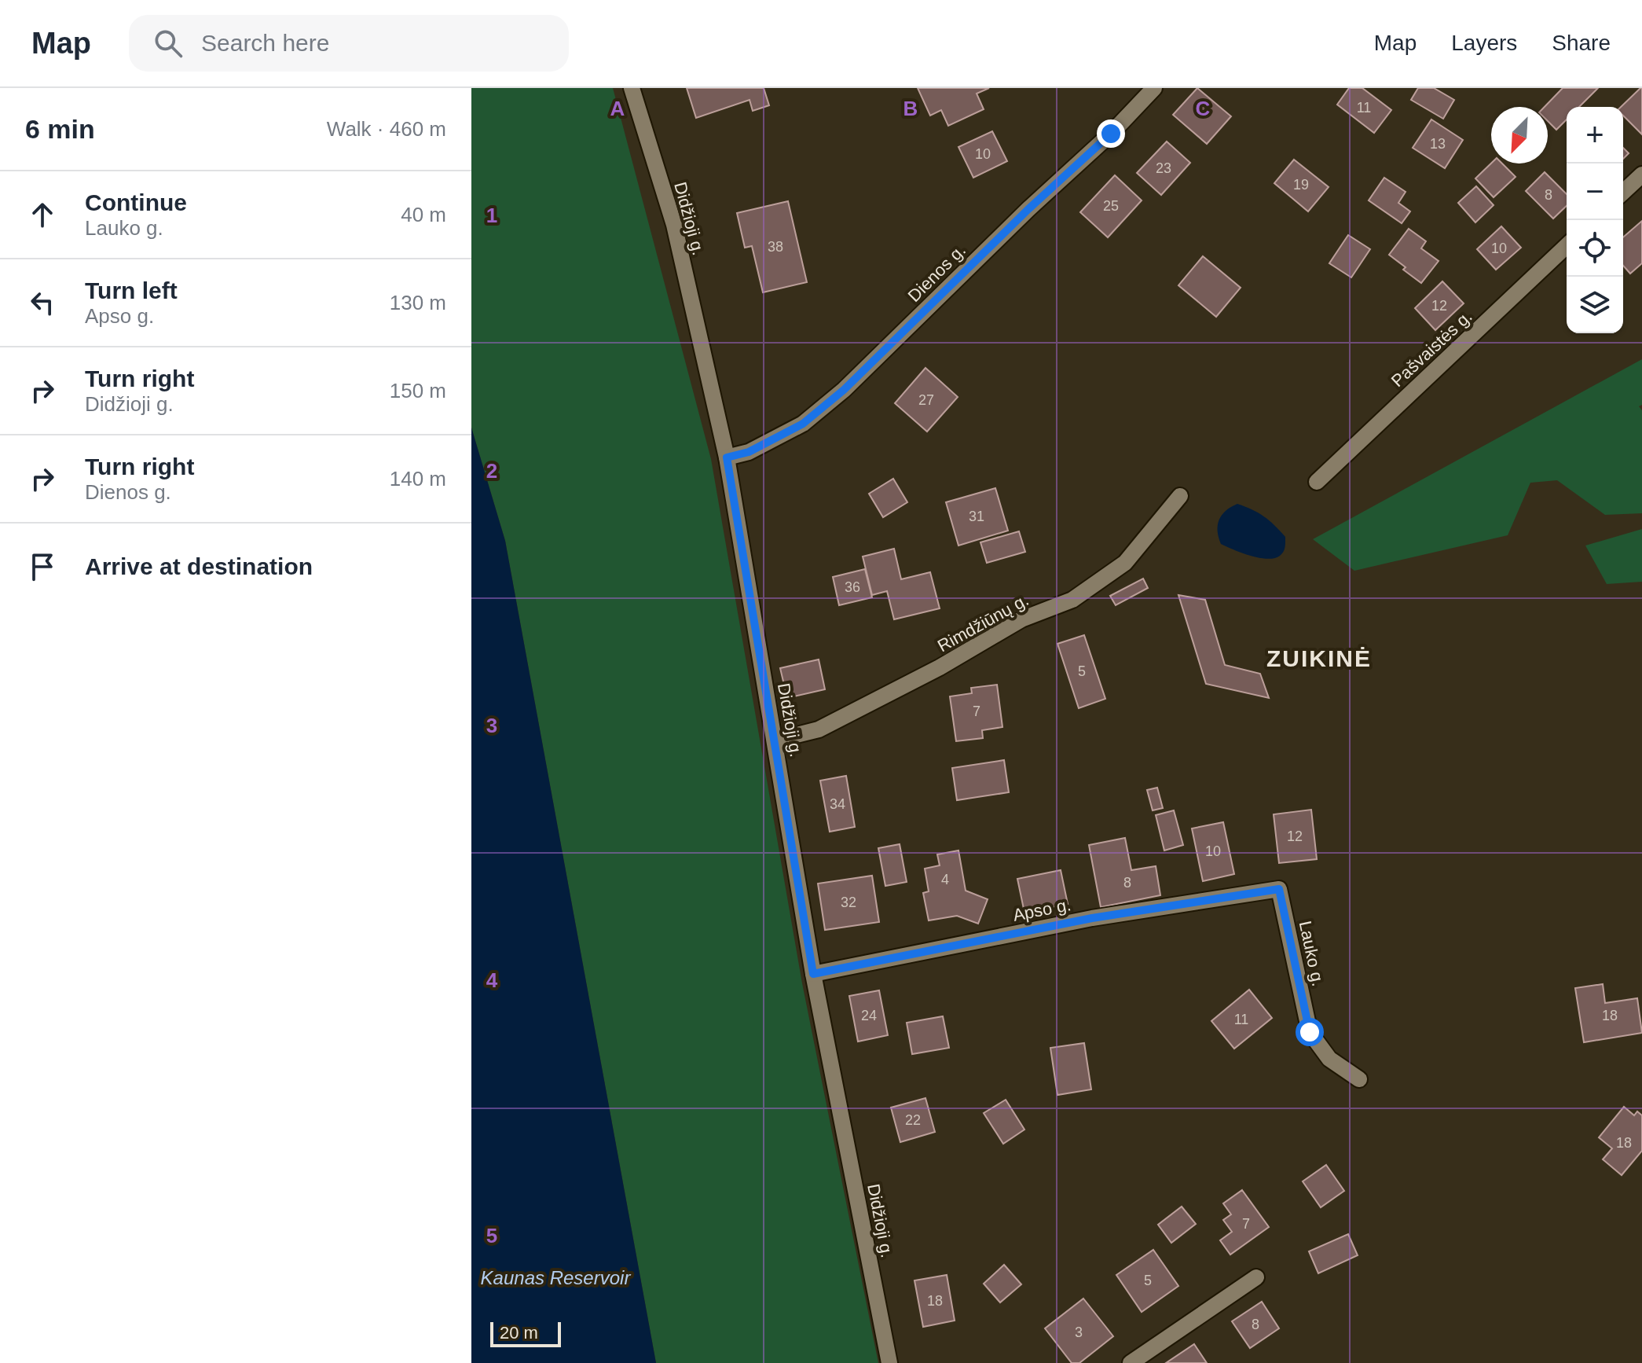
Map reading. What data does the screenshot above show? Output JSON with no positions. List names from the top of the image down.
{
  "streets": {
    "street": [
      "Didžioji g.",
      "Dienos g.",
      "Pašvaistės g.",
      "Rimdžiūnų g.",
      "Apso g.",
      "Lauko g."
    ]
  },
  "crossings": [
    ["Didžioji g.", "Dienos g."],
    ["Didžioji g.", "Rimdžiūnų g."],
    ["Didžioji g.", "Apso g."],
    ["Apso g.", "Lauko g."]
  ],
  "districts": ["ZUIKINĖ"],
  "water": ["Kaunas Reservoir"],
  "house_numbers": [
    "11",
    "13",
    "10",
    "23",
    "19",
    "8",
    "25",
    "38",
    "10",
    "12",
    "27",
    "31",
    "36",
    "5",
    "7",
    "34",
    "12",
    "10",
    "4",
    "8",
    "32",
    "24",
    "18",
    "11",
    "22",
    "18",
    "7",
    "5",
    "18",
    "8",
    "3"
  ],
  "scale_bar": "20 m",
  "north": "bottom left",
  "page": {
    "header": "Map",
    "search": "Search here",
    "nav": ["Map", "Layers", "Share"],
    "heading": ["6 min", "Walk · 460 m"],
    "map_buttons": ["+", "−"],
    "list": [
      ["Continue", "Lauko g.", "40 m"],
      ["Turn left", "Apso g.", "130 m"],
      ["Turn right", "Didžioji g.", "150 m"],
      ["Turn right", "Dienos g.", "140 m"],
      "Arrive at destination"
    ],
    "scale": "20 m"
  },
  "grid": {
    "columns": ["A", "B", "C"],
    "rows": [
      "1",
      "2",
      "3",
      "4",
      "5"
    ]
  }
}
